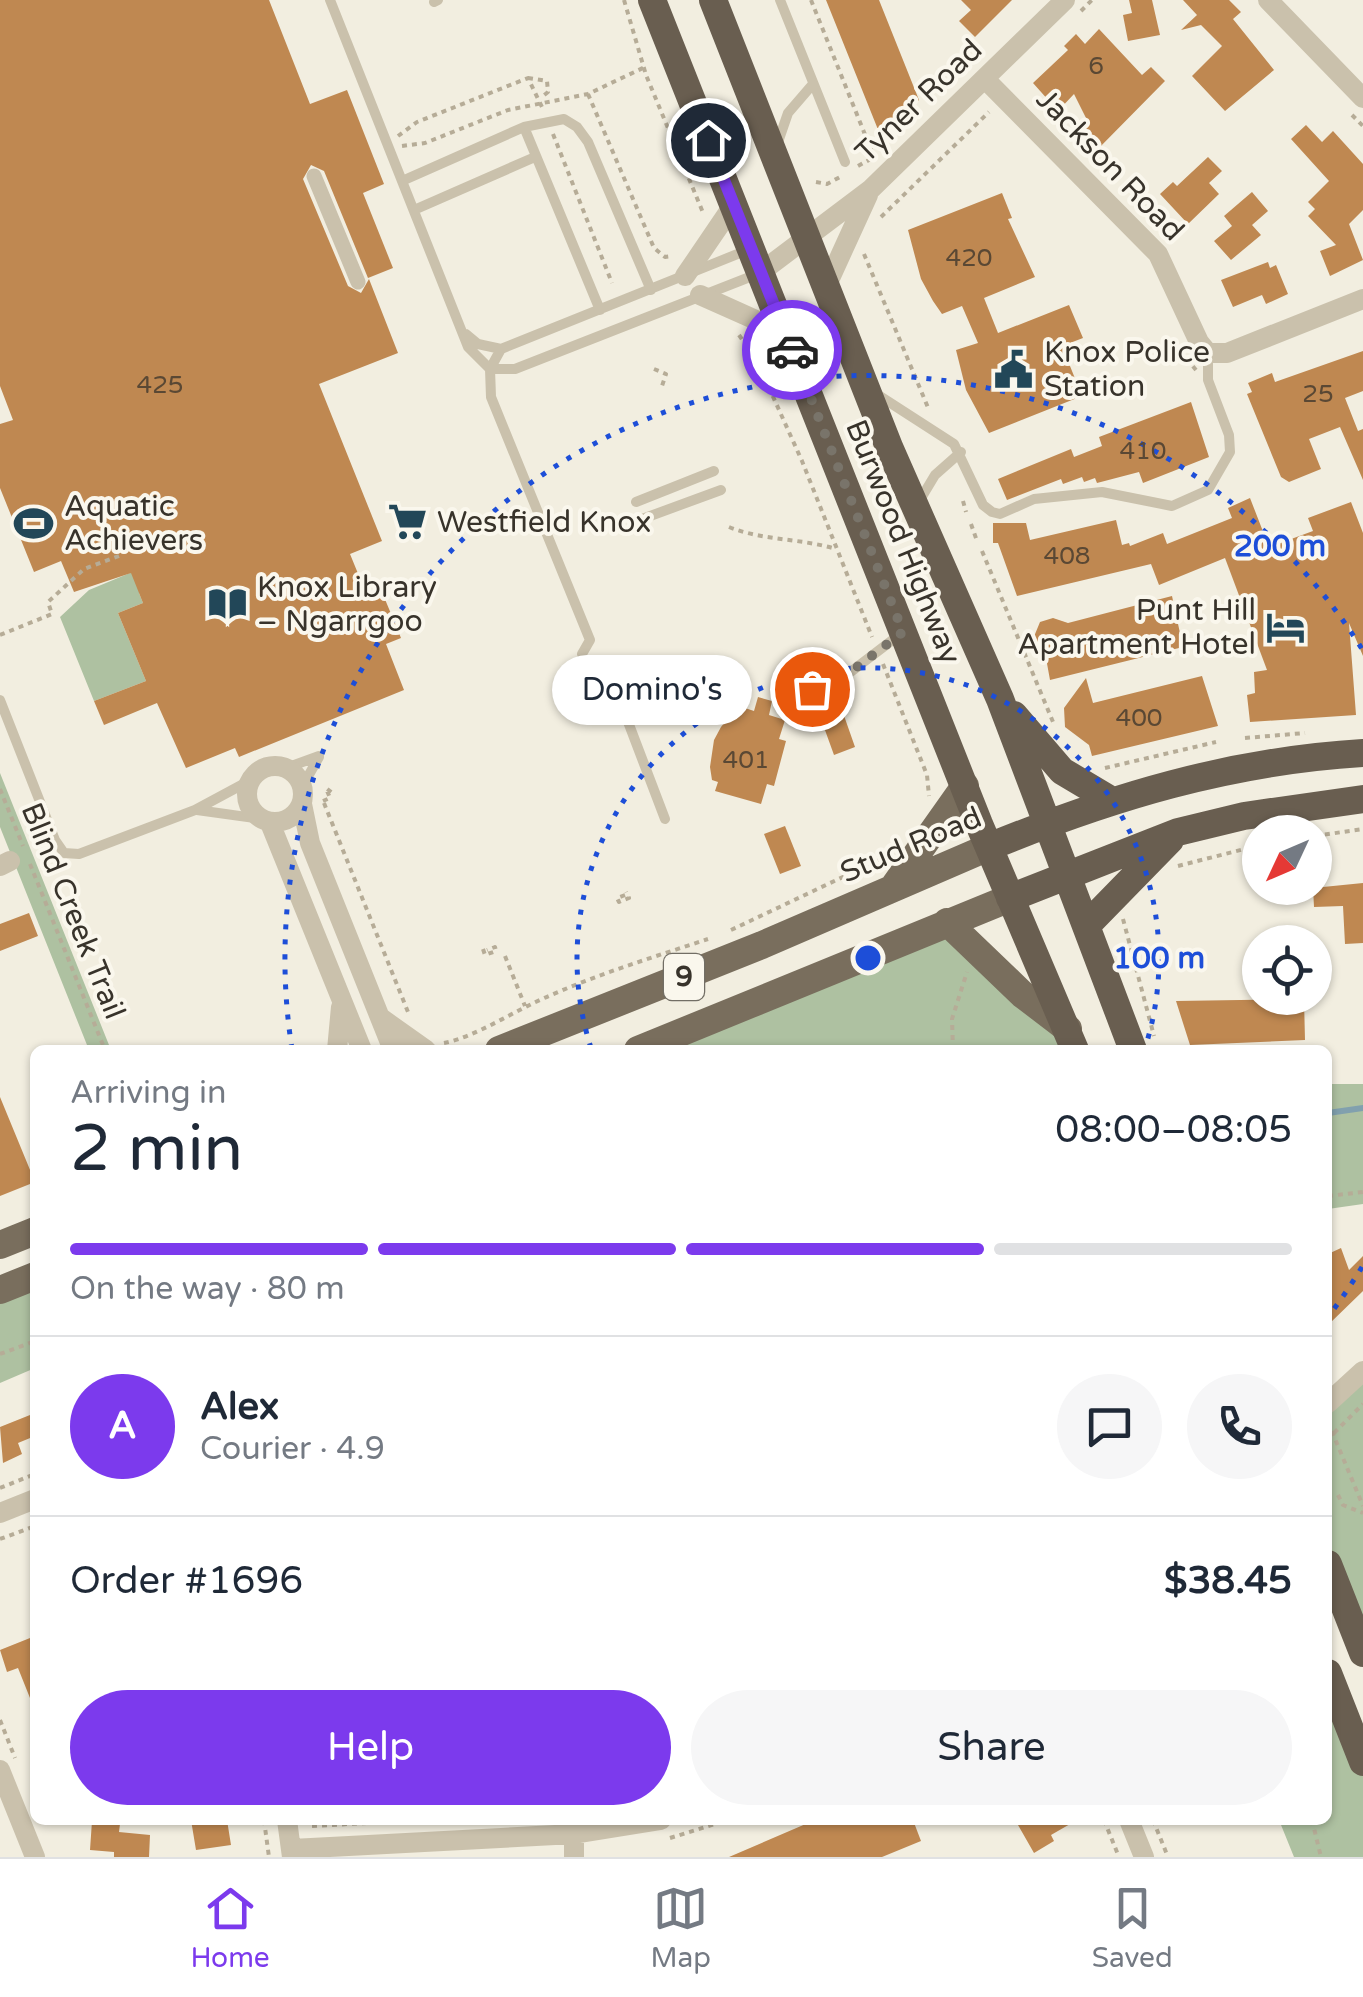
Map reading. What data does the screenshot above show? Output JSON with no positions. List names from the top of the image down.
{
  "streets": {
    "highway": ["Burwood Highway", "Stud Road", "9"],
    "street": ["Tyner Road", "Jackson Road"],
    "path": ["Blind Creek Trail"]
  },
  "crossings": [
    ["Tyner Road", "Jackson Road"],
    ["Tyner Road", "Burwood Highway"],
    ["Burwood Highway", "Stud Road"],
    ["Burwood Highway", "9"]
  ],
  "places": {
    "public building": ["Knox Police Station"],
    "supermarket": ["Westfield Knox"],
    "sports": ["Aquatic Achievers"],
    "library": ["Knox Library – Ngarrgoo"],
    "hotel": ["Punt Hill Apartment Hotel"],
    "other": ["Domino's"]
  },
  "house_numbers": [
    "6",
    "420",
    "425",
    "25",
    "410",
    "408",
    "400",
    "401"
  ],
  "north": "bottom left",
  "page": {
    "bubble": "Domino's",
    "heading": ["2 min", "Arriving in", "08:00–08:05"],
    "panel": [
      "Alex",
      "Courier · 4.9",
      "Order #1696",
      "$38.45"
    ],
    "bar": "On the way · 80 m",
    "round": "A",
    "buttons": ["Help", "Share"],
    "tabs": ["Home", "Map", "Saved"]
  },
  "rings": ["200 m", "100 m"]
}
